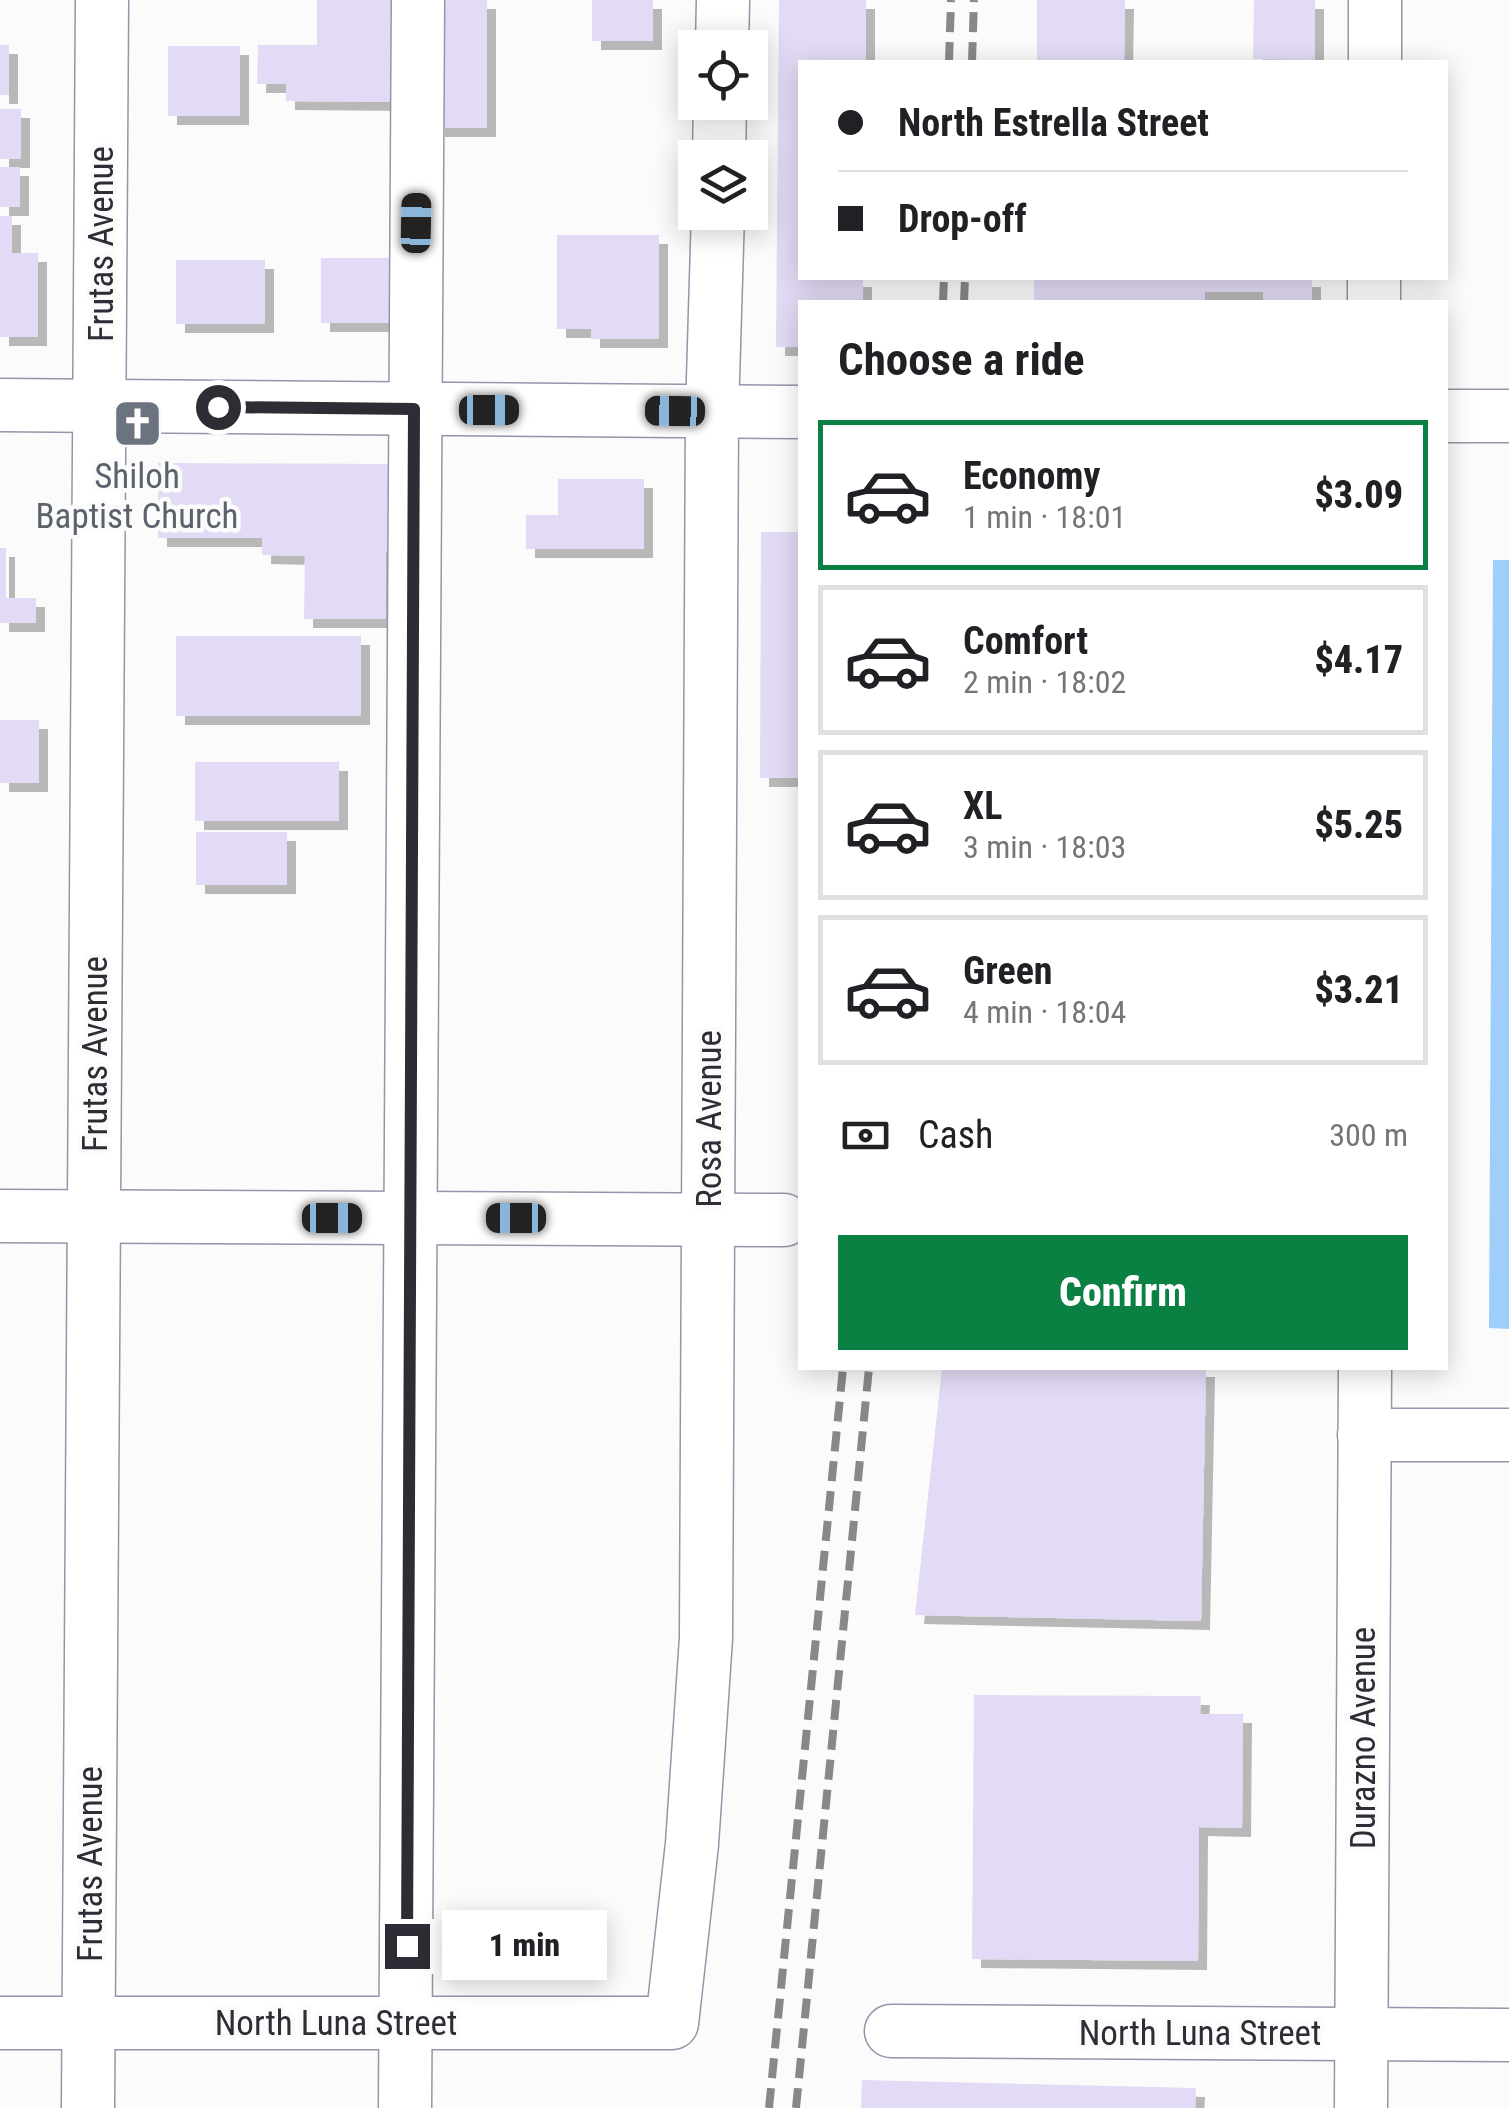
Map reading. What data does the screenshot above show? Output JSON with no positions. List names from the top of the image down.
{
  "streets": {
    "street": [
      "Frutas Avenue",
      "Rosa Avenue",
      "Durazno Avenue",
      "North Luna Street"
    ]
  },
  "crossings": [
    ["Frutas Avenue", "North Luna Street"],
    ["Rosa Avenue", "North Luna Street"],
    ["Durazno Avenue", "North Luna Street"]
  ],
  "places": {
    "church": ["Shiloh Baptist Church"]
  },
  "page": {
    "banner": ["North Estrella Street", "Drop-off"],
    "heading": "Choose a ride",
    "list": [
      {
        "name": "Economy",
        "note": "1 min · 18:01",
        "value": "$3.09"
      },
      {
        "name": "Comfort",
        "note": "2 min · 18:02",
        "value": "$4.17"
      },
      {
        "name": "XL",
        "note": "3 min · 18:03",
        "value": "$5.25"
      },
      {
        "name": "Green",
        "note": "4 min · 18:04",
        "value": "$3.21"
      }
    ],
    "pay": ["Cash", "300 m"],
    "buttons": "Confirm",
    "bubble": "1 min"
  }
}
